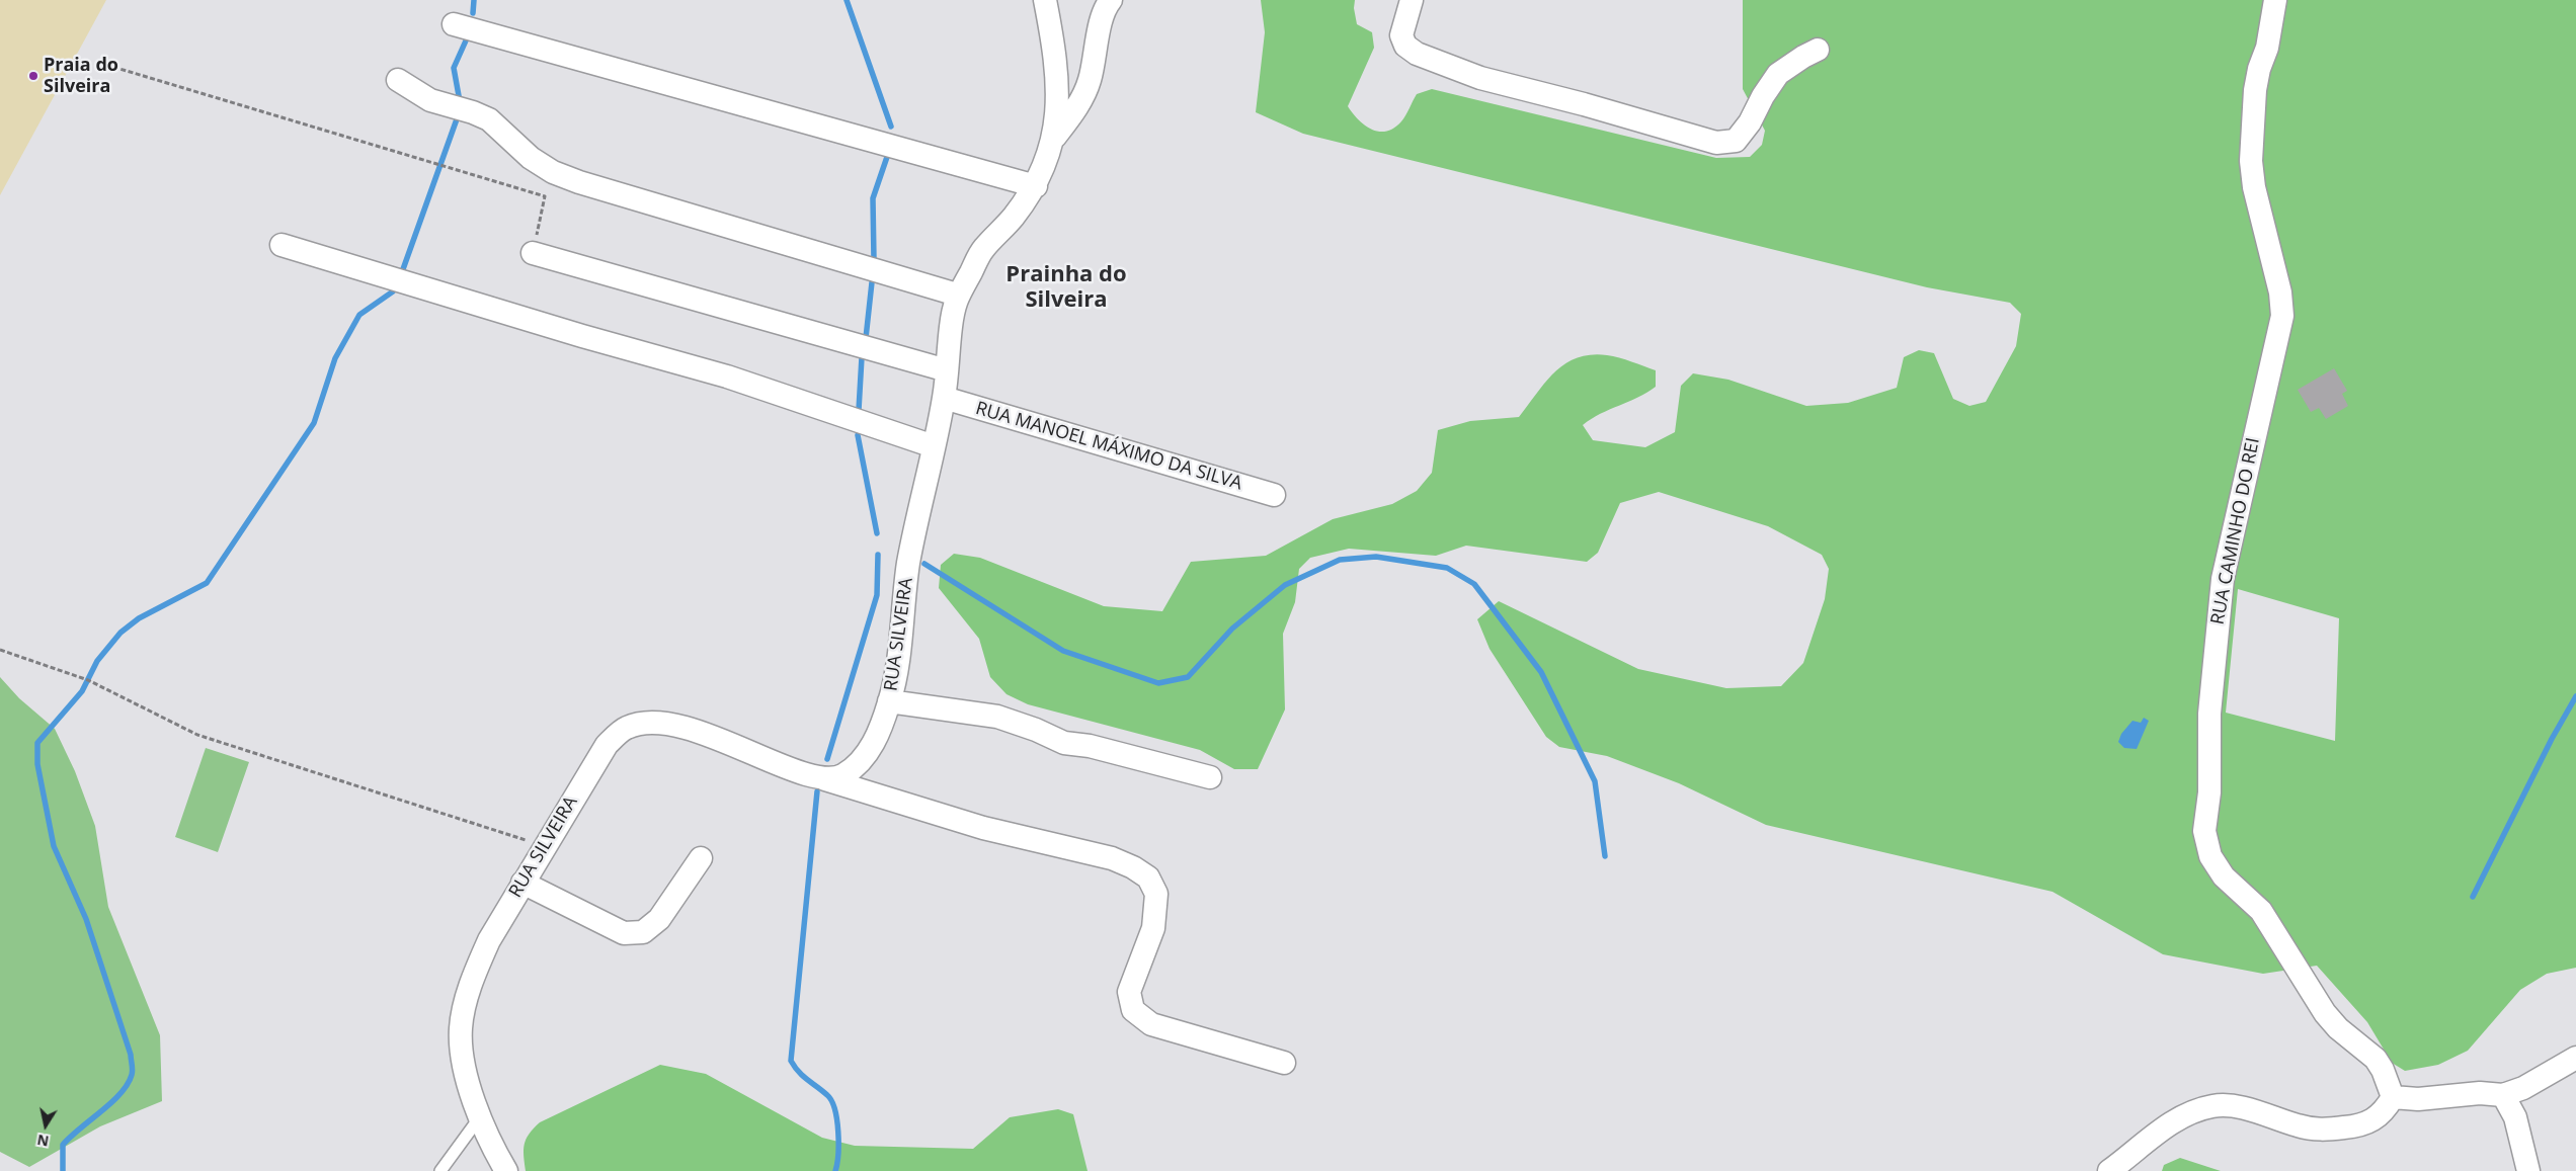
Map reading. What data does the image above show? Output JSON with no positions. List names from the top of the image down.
{
  "streets": {
    "street": ["RUA MANOEL MÁXIMO DA SILVA", "RUA CAMINHO DO REI", "RUA SILVEIRA"]
  },
  "crossings": [
    ["RUA MANOEL MÁXIMO DA SILVA", "RUA SILVEIRA"]
  ],
  "districts": ["Prainha do Silveira"],
  "places": ["Praia do Silveira"],
  "north": "bottom"
}
